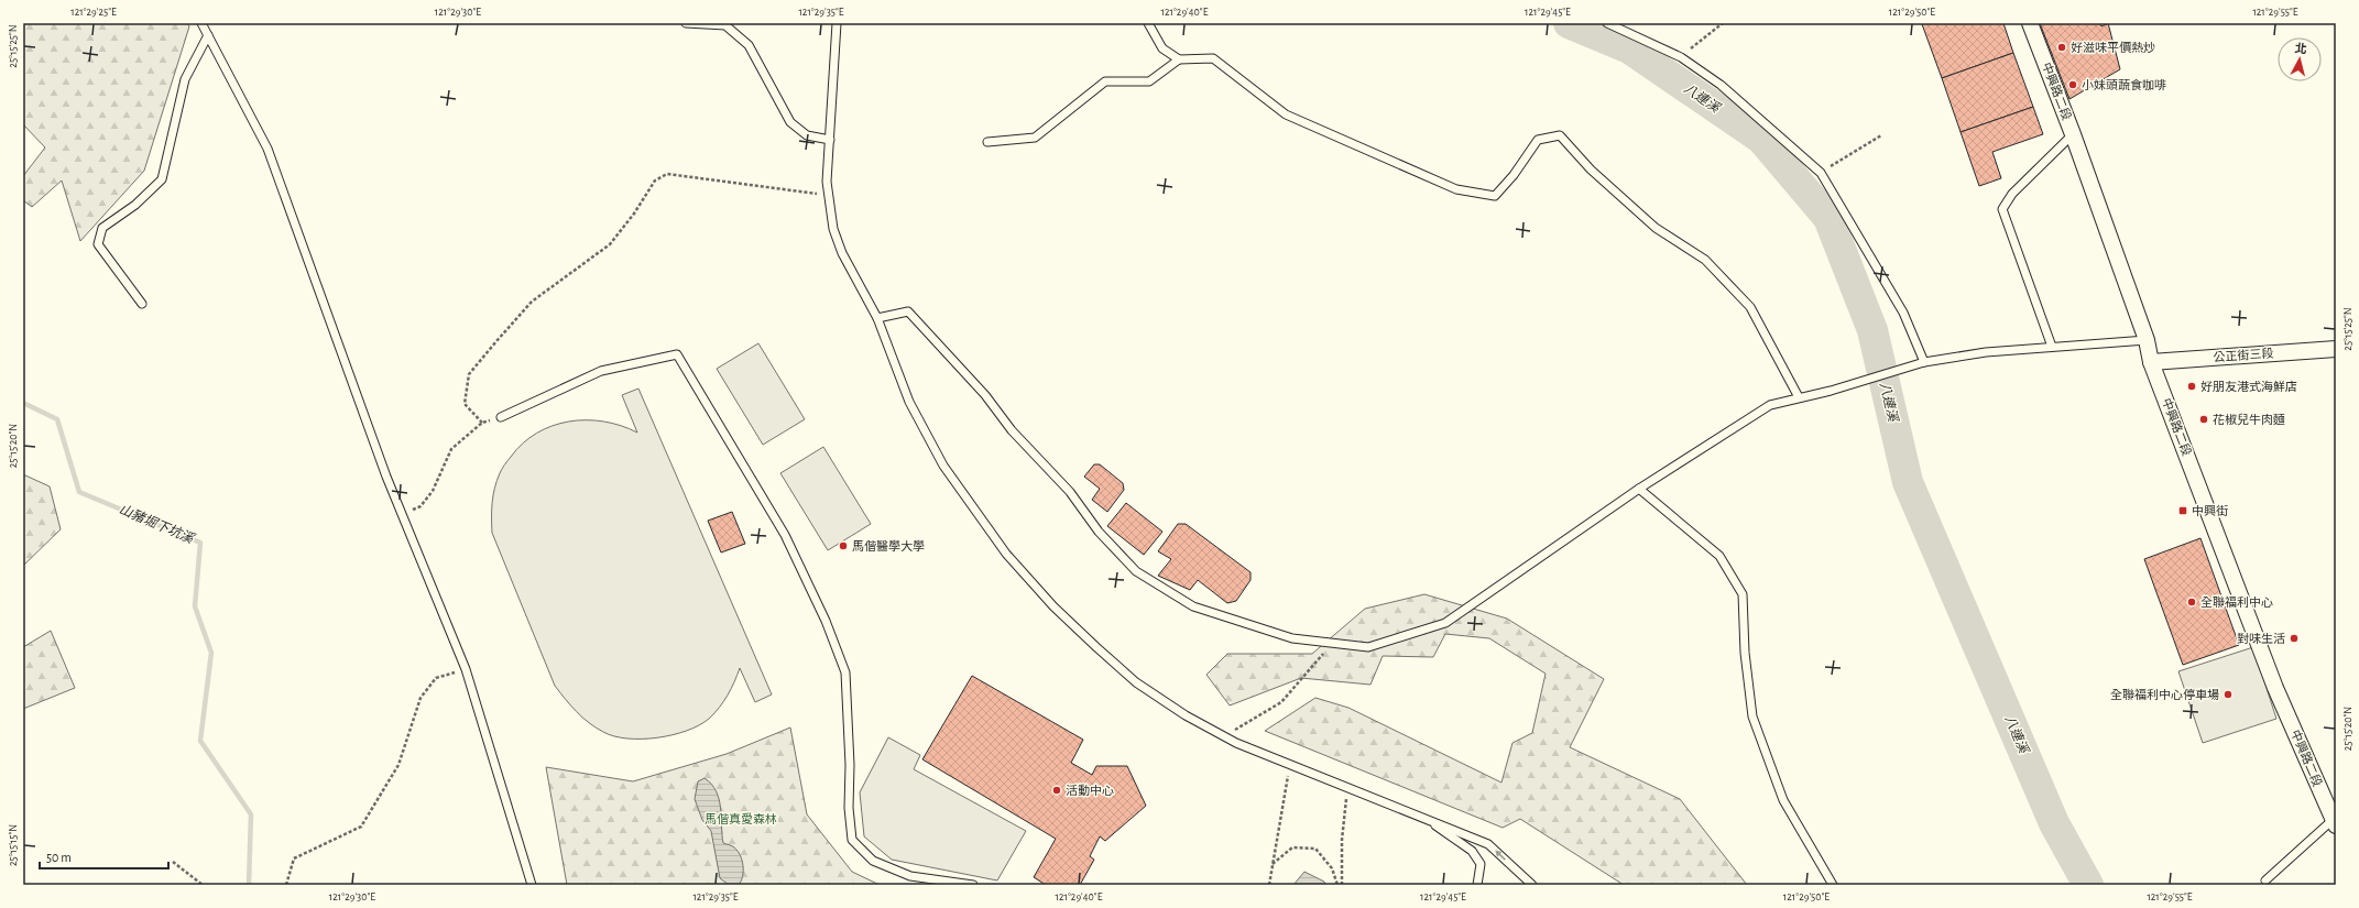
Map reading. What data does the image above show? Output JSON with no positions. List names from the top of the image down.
{
  "streets": {
    "street": ["中興路二段", "公正街三段"]
  },
  "crossings": [
    ["中興路二段", "公正街三段"]
  ],
  "water": ["八連溪", "山豬堀下坑溪"],
  "parks": ["馬偕真愛森林"],
  "places": {
    "other": [
      "好滋味平價熱炒",
      "小妹頭蔬食咖啡",
      "好朋友港式海鮮店",
      "花椒兒牛肉麵",
      "馬偕醫學大學",
      "全聯福利中心",
      "對味生活",
      "全聯福利中心停車場",
      "活動中心"
    ],
    "transit": ["中興街"]
  },
  "scale_bar": "50 m",
  "north": "top",
  "coordinates": [
    "121°29'25\"E",
    "121°29'30\"E",
    "121°29'35\"E",
    "121°29'40\"E",
    "121°29'45\"E",
    "121°29'50\"E",
    "121°29'55\"E",
    "25°15'25\"N",
    "25°15'20\"N",
    "25°15'15\"N"
  ]
}
